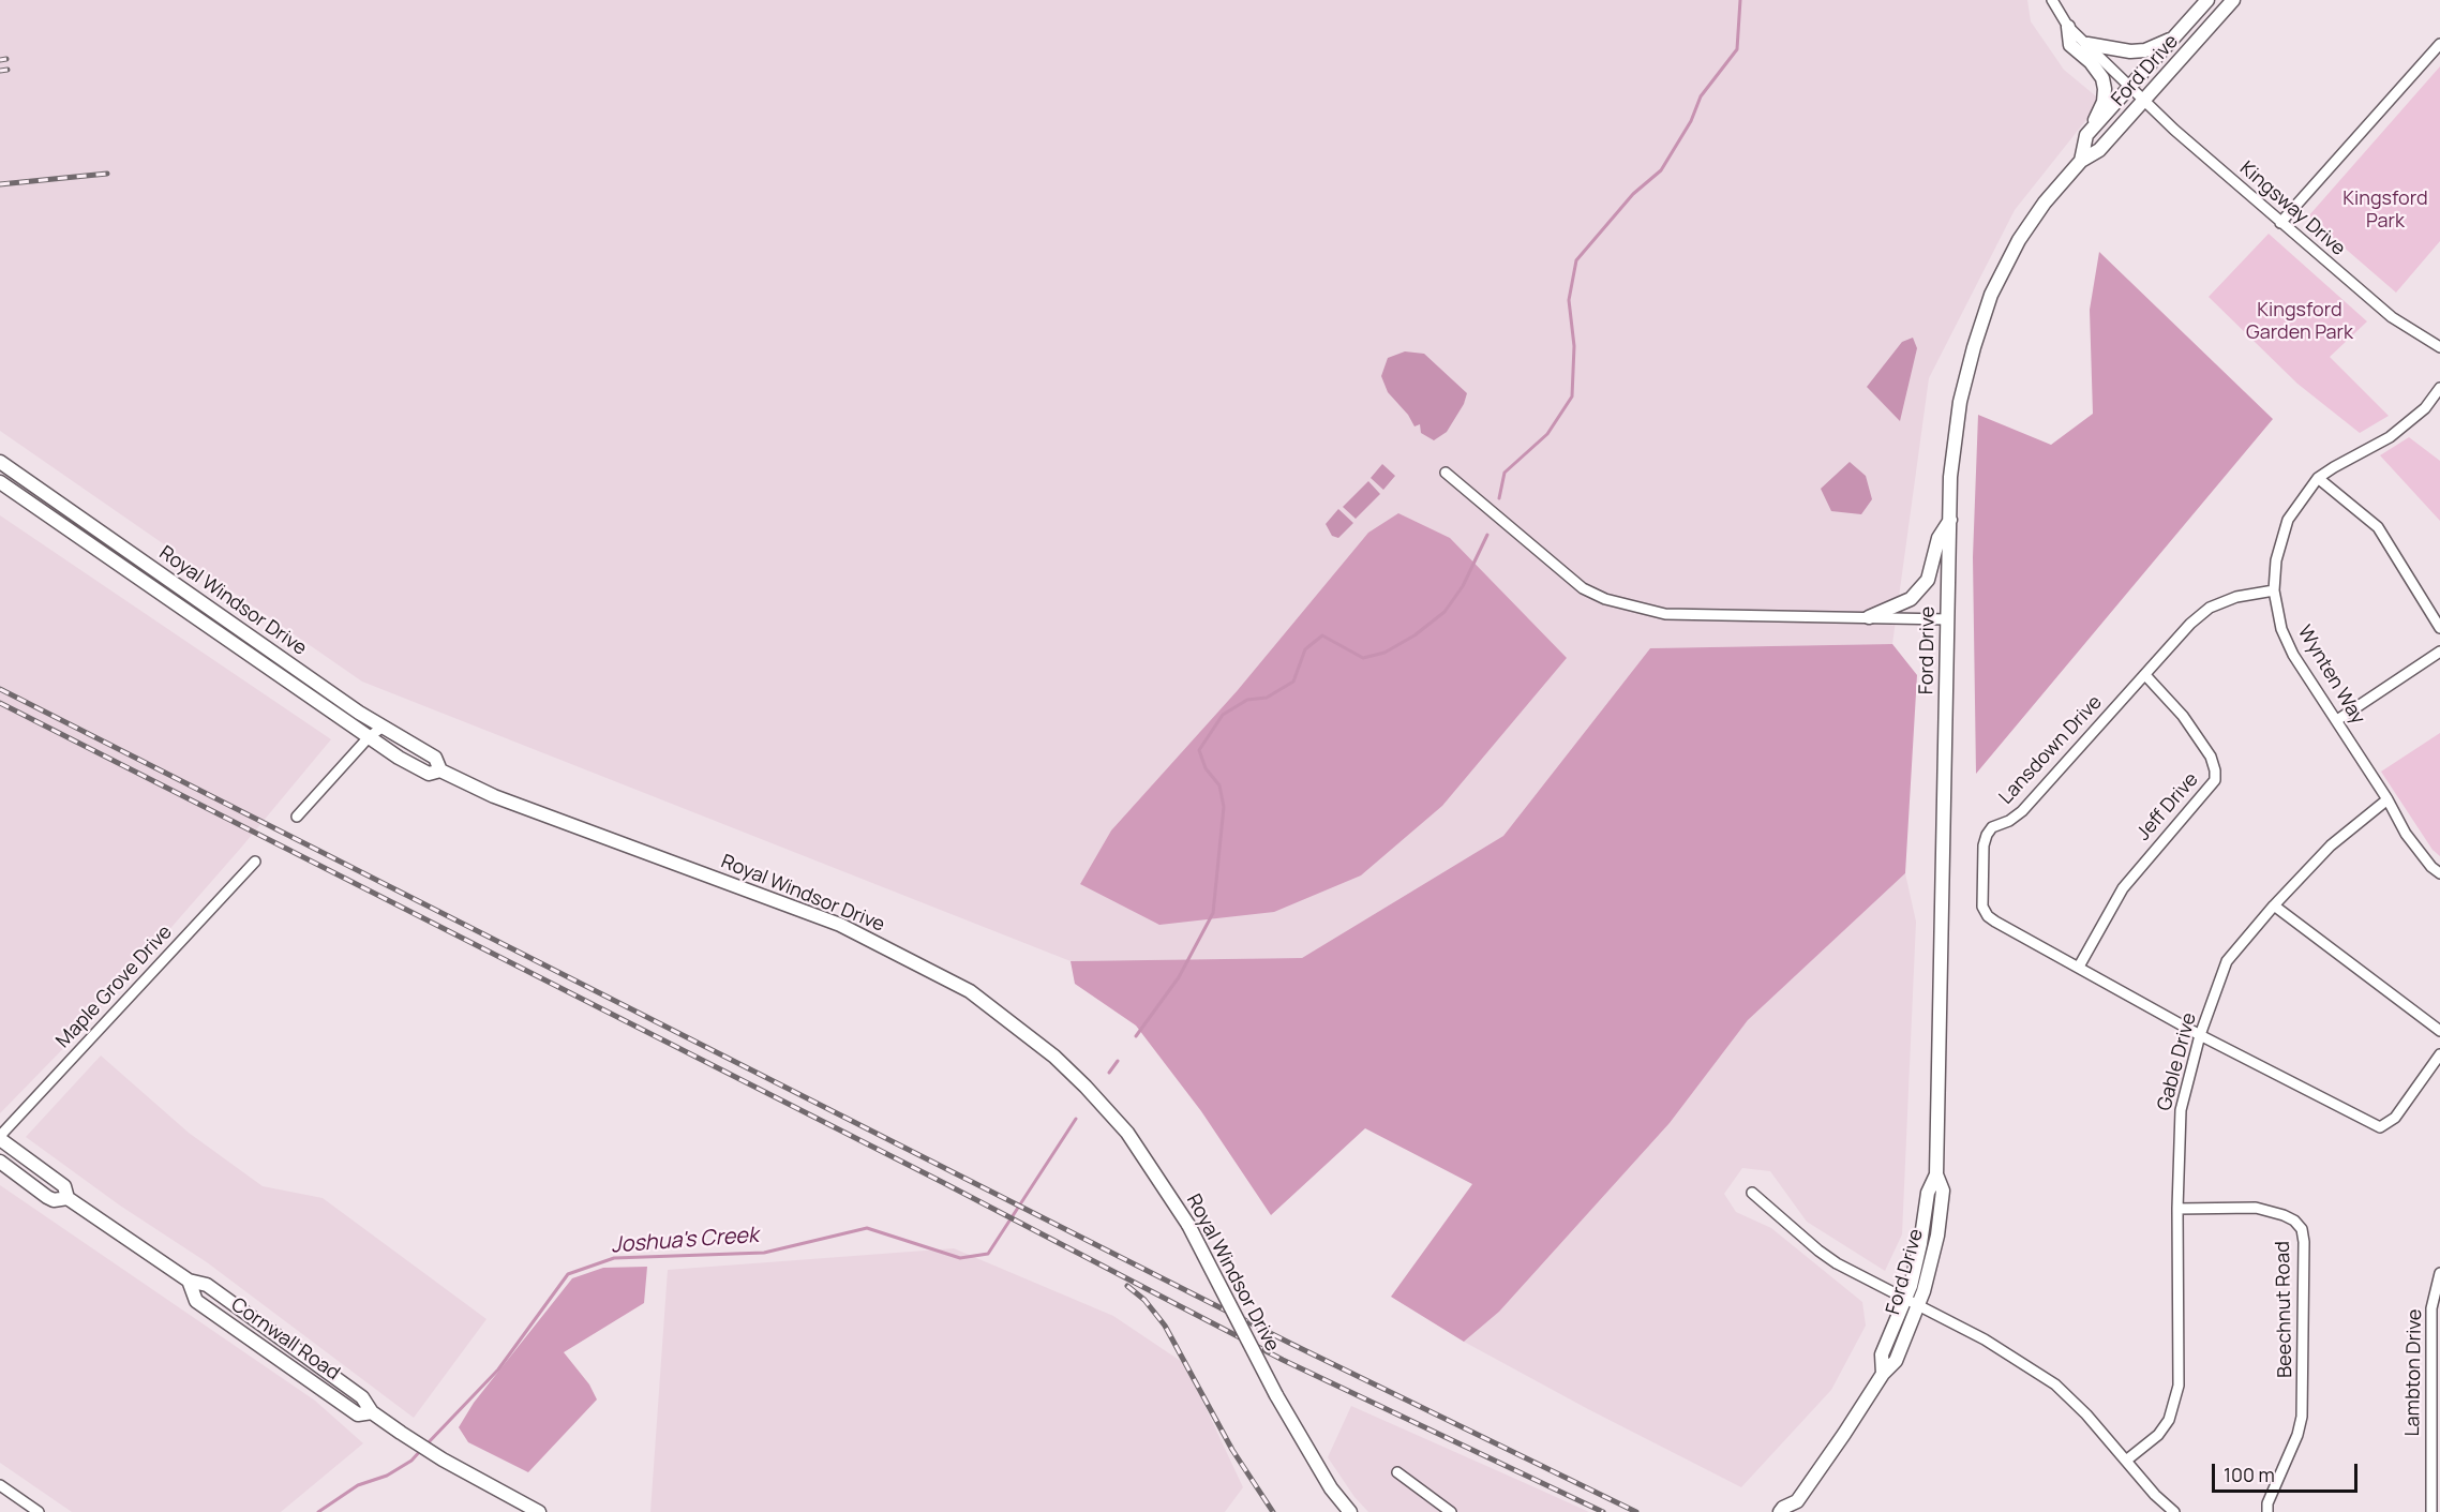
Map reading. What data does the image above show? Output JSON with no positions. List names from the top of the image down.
{
  "streets": {
    "main road": ["Ford Drive", "Royal Windsor Drive", "Cornwall Road"],
    "street": [
      "Kingsway Drive",
      "Wynten Way",
      "Lansdown Drive",
      "Jeff Drive",
      "Maple Grove Drive",
      "Gable Drive",
      "Beechnut Road",
      "Lambton Drive"
    ]
  },
  "crossings": [
    ["Ford Drive", "Kingsway Drive"],
    ["Wynten Way", "Lansdown Drive"],
    ["Wynten Way", "Gable Drive"],
    ["Lansdown Drive", "Jeff Drive"],
    ["Lansdown Drive", "Gable Drive"],
    ["Maple Grove Drive", "Cornwall Road"],
    ["Gable Drive", "Beechnut Road"]
  ],
  "water": ["Joshua's Creek"],
  "parks": ["Kingsford Park", "Kingsford Garden Park"],
  "scale_bar": "100 m"
}
